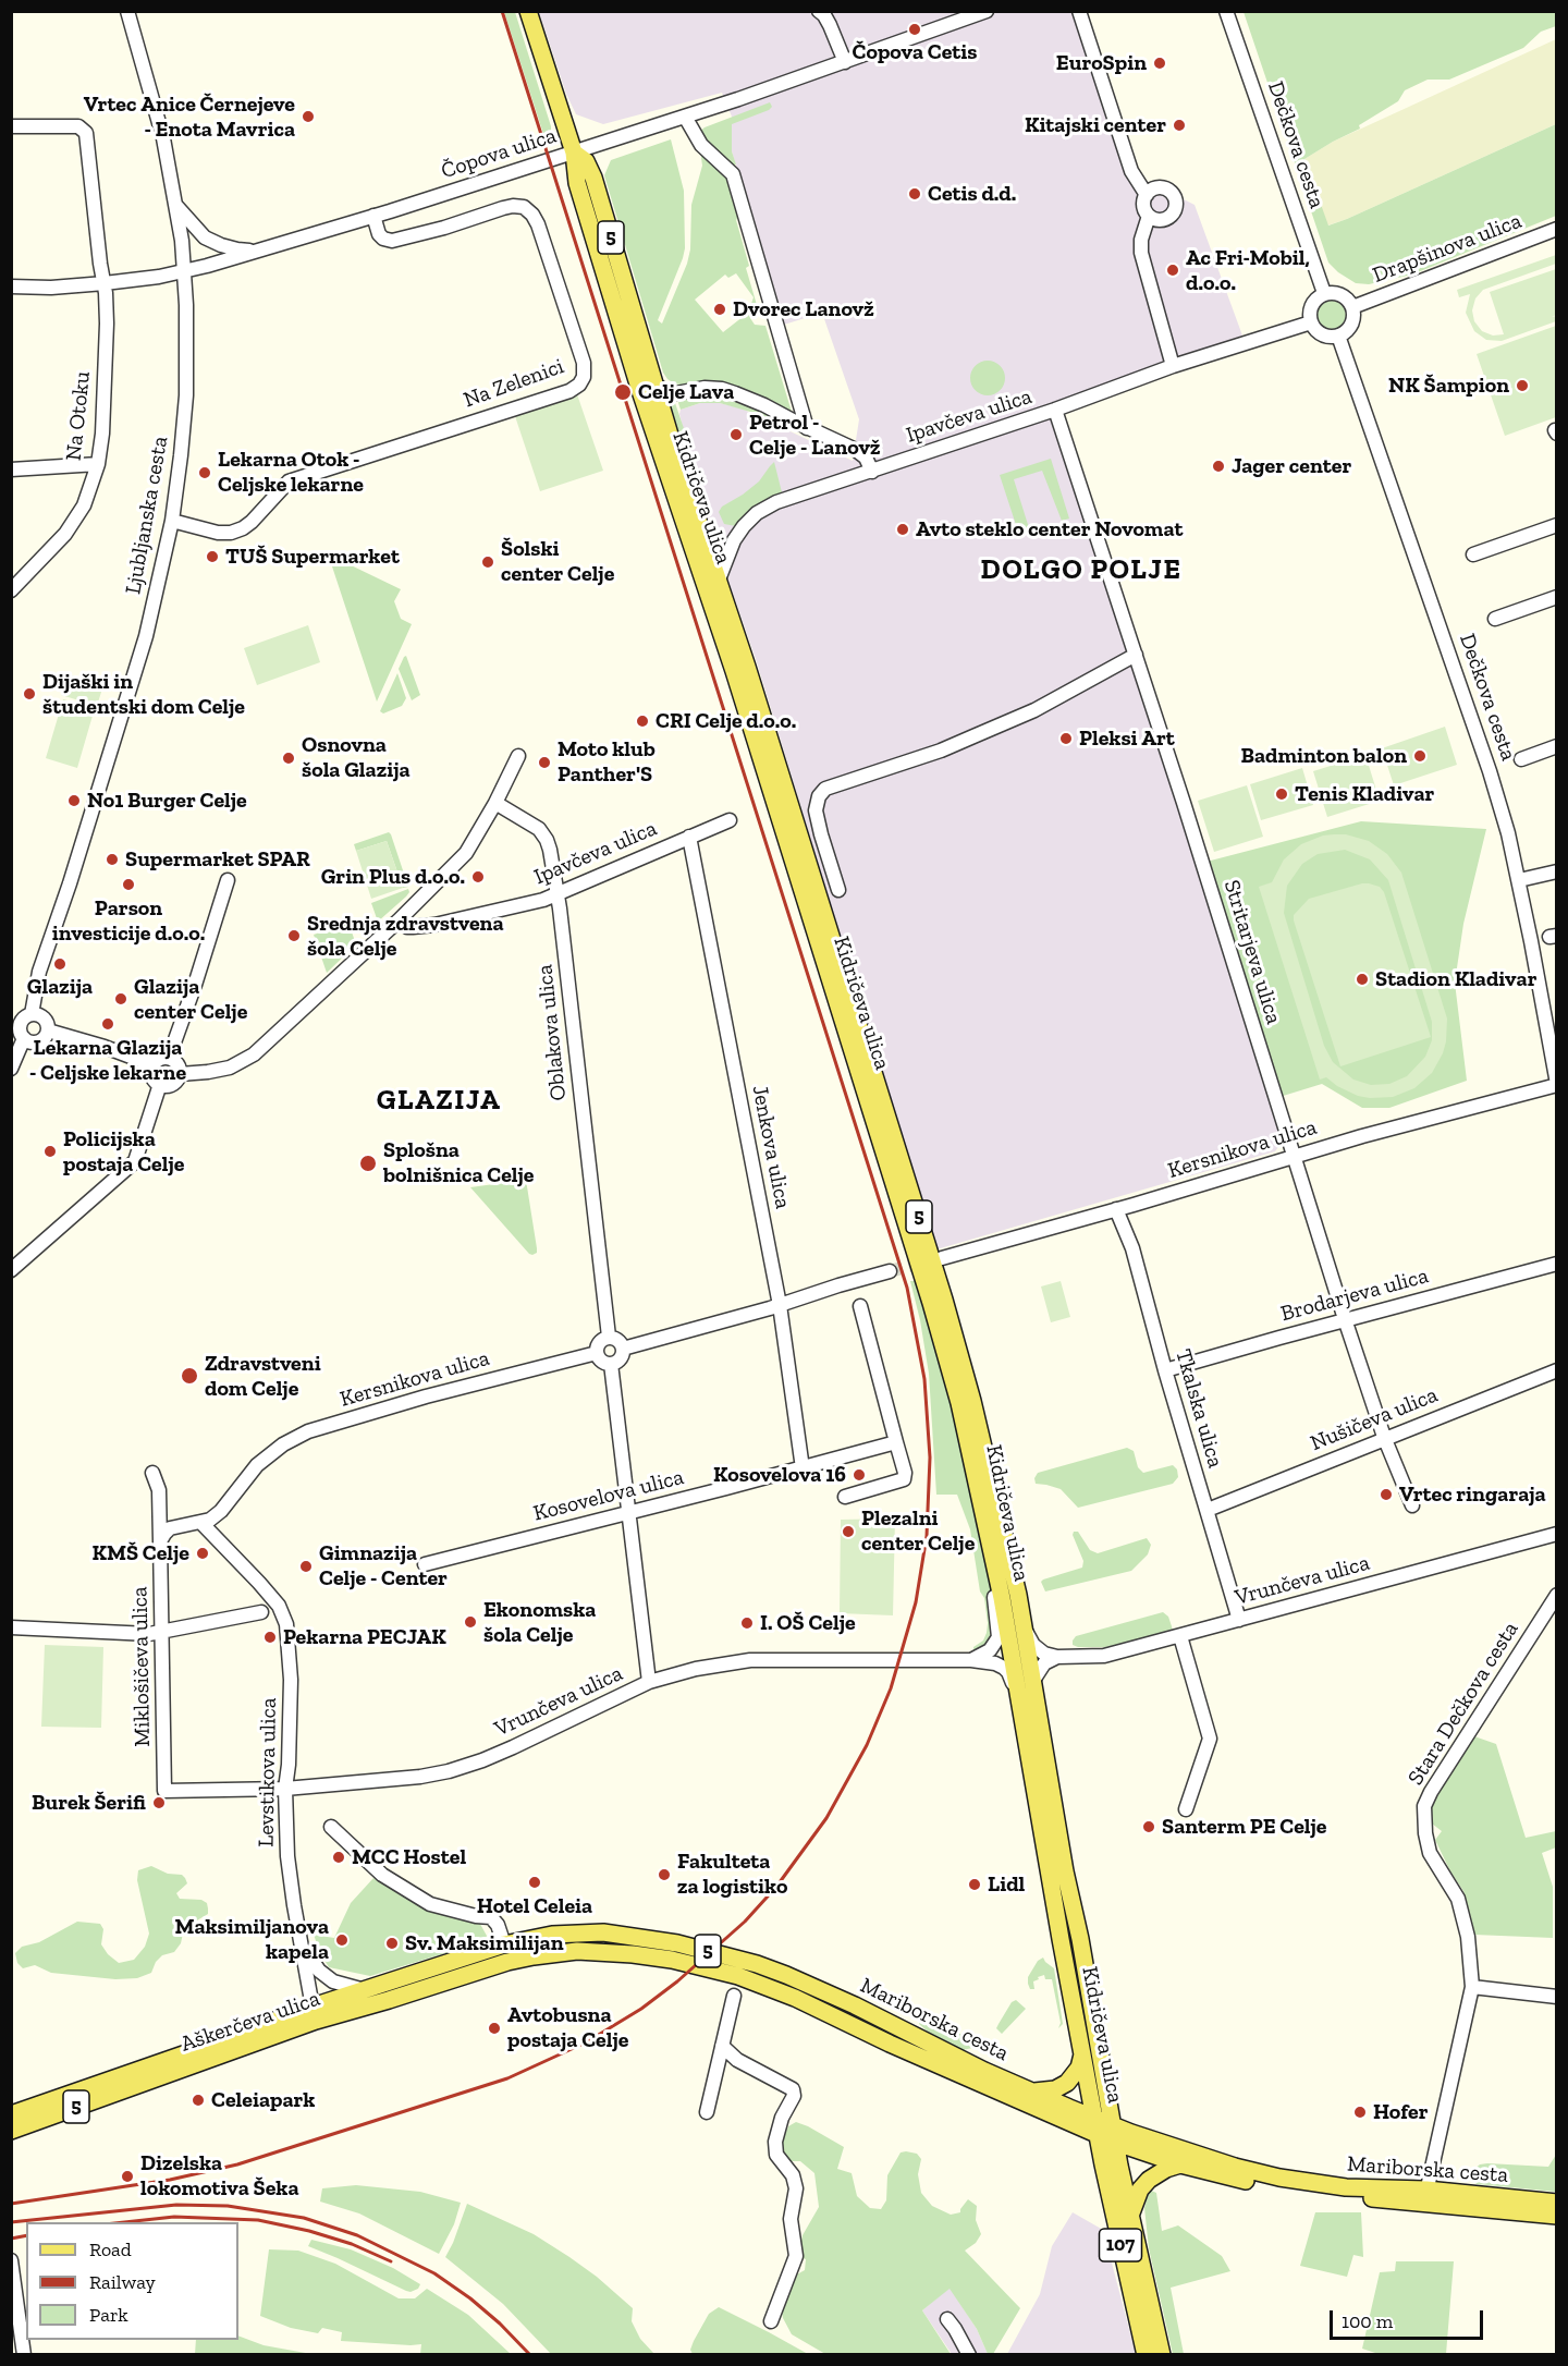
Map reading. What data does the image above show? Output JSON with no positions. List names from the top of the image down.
{
  "streets": {
    "main road": [
      "5",
      "Kidričeva ulica",
      "Mariborska cesta",
      "Aškerčeva ulica",
      "107"
    ],
    "street": [
      "Dečkova cesta",
      "Čopova ulica",
      "Drapšinova ulica",
      "Na Zelenici",
      "Na Otoku",
      "Ipavčeva ulica",
      "Ljubljanska cesta",
      "Stritarjeva ulica",
      "Oblakova ulica",
      "Jenkova ulica",
      "Kersnikova ulica",
      "Brodarjeva ulica",
      "Tkalska ulica",
      "Nušičeva ulica",
      "Kosovelova ulica",
      "Vrunčeva ulica",
      "Miklošičeva ulica",
      "Stara Dečkova cesta",
      "Levstikova ulica"
    ]
  },
  "crossings": [
    ["Dečkova cesta", "Drapšinova ulica"],
    ["Dečkova cesta", "Ipavčeva ulica"],
    ["Dečkova cesta", "Kersnikova ulica"],
    ["Čopova ulica", "5"],
    ["Čopova ulica", "Na Zelenici"],
    ["Čopova ulica", "Na Otoku"],
    ["Čopova ulica", "Kidričeva ulica"],
    ["Čopova ulica", "Ljubljanska cesta"],
    ["5", "Kidričeva ulica"],
    ["Drapšinova ulica", "Ipavčeva ulica"],
    ["Na Zelenici", "Ljubljanska cesta"],
    ["Ipavčeva ulica", "Kidričeva ulica"],
    ["Ipavčeva ulica", "Stritarjeva ulica"],
    ["Ipavčeva ulica", "Oblakova ulica"],
    ["Ipavčeva ulica", "Jenkova ulica"],
    ["Kidričeva ulica", "Vrunčeva ulica"],
    ["Kidričeva ulica", "Mariborska cesta"],
    ["Kidričeva ulica", "107"],
    ["Stritarjeva ulica", "Kersnikova ulica"],
    ["Stritarjeva ulica", "Brodarjeva ulica"],
    ["Stritarjeva ulica", "Nušičeva ulica"],
    ["Oblakova ulica", "Kersnikova ulica"],
    ["Jenkova ulica", "Kosovelova ulica"],
    ["Kersnikova ulica", "Tkalska ulica"],
    ["Kersnikova ulica", "Levstikova ulica"],
    ["Brodarjeva ulica", "Tkalska ulica"],
    ["Tkalska ulica", "Nušičeva ulica"],
    ["Tkalska ulica", "Vrunčeva ulica"],
    ["Vrunčeva ulica", "Miklošičeva ulica"],
    ["Vrunčeva ulica", "Levstikova ulica"],
    ["Stara Dečkova cesta", "Mariborska cesta"],
    ["Levstikova ulica", "Aškerčeva ulica"],
    ["Mariborska cesta", "Aškerčeva ulica"],
    ["Mariborska cesta", "107"]
  ],
  "districts": ["DOLGO POLJE", "GLAZIJA"],
  "places": [
    "Čopova Cetis",
    "EuroSpin",
    "Vrtec Anice Černejeve - Enota Mavrica",
    "Kitajski center",
    "Cetis d.d.",
    "Ac Fri-Mobil, d.o.o.",
    "Dvorec Lanovž",
    "NK Šampion",
    "Celje Lava",
    "Petrol - Celje - Lanovž",
    "Jager center",
    "Lekarna Otok - Celjske lekarne",
    "Avto steklo center Novomat",
    "TUŠ Supermarket",
    "Šolski center Celje",
    "Dijaški in študentski dom Celje",
    "CRI Celje d.o.o.",
    "Pleksi Art",
    "Badminton balon",
    "Osnovna šola Glazija",
    "Moto klub Panther'S",
    "Tenis Kladivar",
    "No1 Burger Celje",
    "Supermarket SPAR",
    "Grin Plus d.o.o.",
    "Parson investicije d.o.o.",
    "Srednja zdravstvena šola Celje",
    "Glazija",
    "Stadion Kladivar",
    "Glazija center Celje",
    "Lekarna Glazija - Celjske lekarne",
    "Policijska postaja Celje",
    "Splošna bolnišnica Celje",
    "Zdravstveni dom Celje",
    "Kosovelova 16",
    "Vrtec ringaraja",
    "Plezalni center Celje",
    "KMŠ Celje",
    "Gimnazija Celje - Center",
    "Ekonomska šola Celje",
    "I. OŠ Celje",
    "Pekarna PECJAK",
    "Burek Šerifi",
    "Santerm PE Celje",
    "MCC Hostel",
    "Fakulteta za logistiko",
    "Hotel Celeia",
    "Lidl",
    "Maksimiljanova kapela",
    "Sv. Maksimilijan",
    "Avtobusna postaja Celje",
    "Celeiapark",
    "Hofer",
    "Dizelska lokomotiva Šeka"
  ],
  "legend": ["Road", "Railway", "Park"],
  "scale_bar": "100 m"
}
